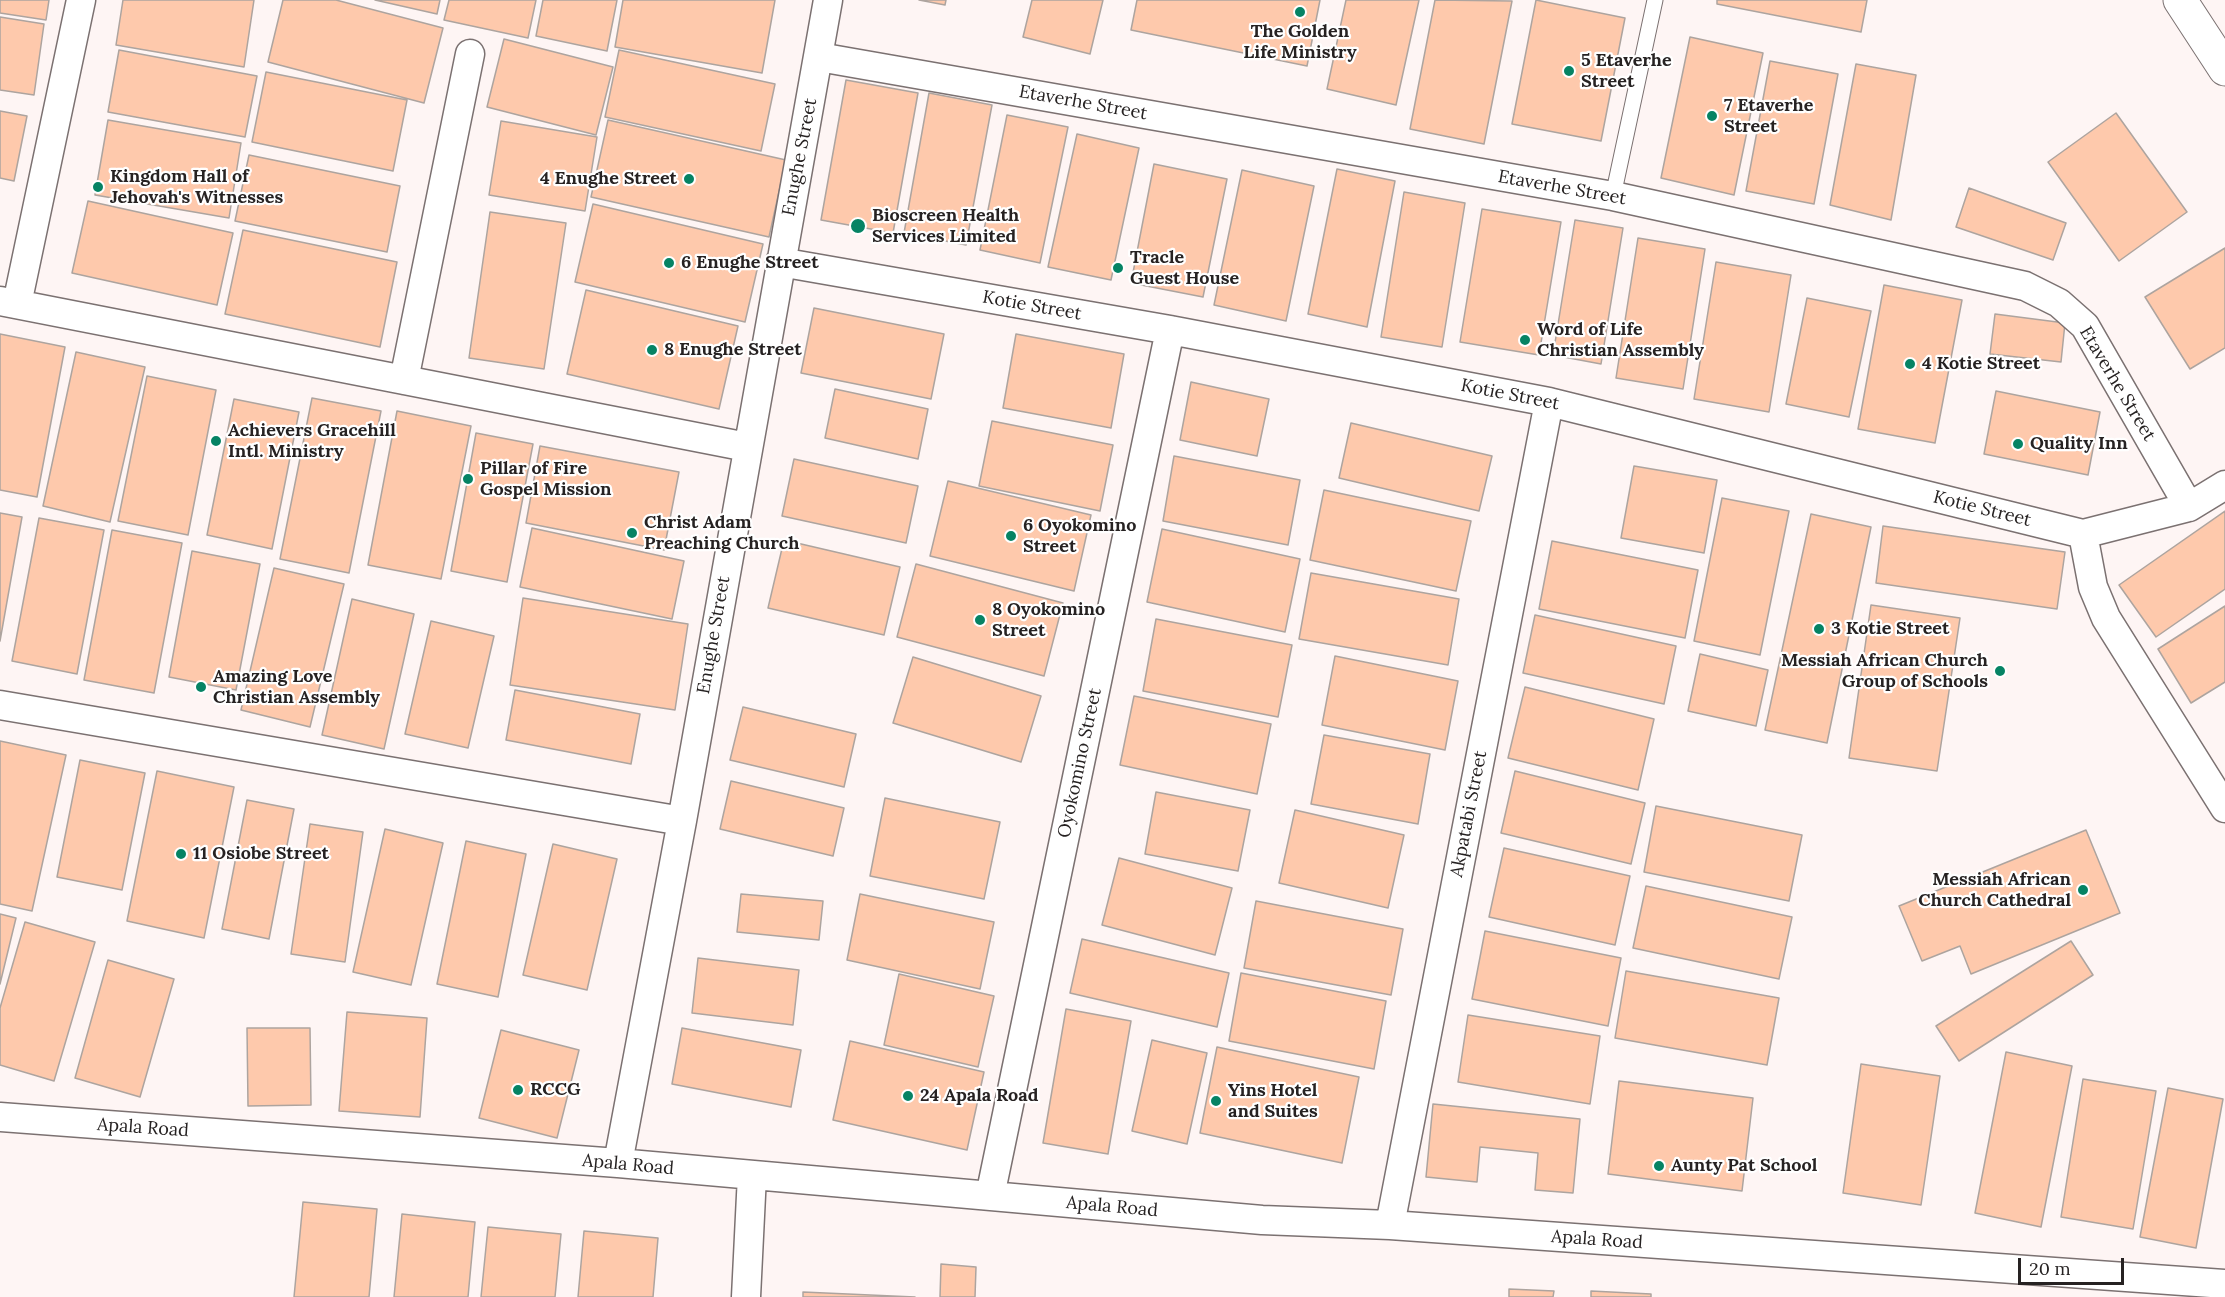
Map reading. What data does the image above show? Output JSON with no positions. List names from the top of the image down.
{
  "streets": {
    "street": [
      "Etaverhe Street",
      "Enughe Street",
      "Kotie Street",
      "Oyokomino Street",
      "Akpatabi Street",
      "Apala Road"
    ]
  },
  "crossings": [
    ["Etaverhe Street", "Enughe Street"],
    ["Etaverhe Street", "Kotie Street"],
    ["Enughe Street", "Kotie Street"],
    ["Enughe Street", "Apala Road"],
    ["Kotie Street", "Oyokomino Street"],
    ["Kotie Street", "Akpatabi Street"],
    ["Oyokomino Street", "Apala Road"],
    ["Akpatabi Street", "Apala Road"]
  ],
  "places": [
    "The Golden Life Ministry",
    "5 Etaverhe Street",
    "7 Etaverhe Street",
    "4 Enughe Street",
    "Kingdom Hall of Jehovah's Witnesses",
    "Bioscreen Health Services Limited",
    "6 Enughe Street",
    "Tracle Guest House",
    "Word of Life Christian Assembly",
    "8 Enughe Street",
    "4 Kotie Street",
    "Achievers Gracehill Intl. Ministry",
    "Quality Inn",
    "Pillar of Fire Gospel Mission",
    "Christ Adam Preaching Church",
    "6 Oyokomino Street",
    "8 Oyokomino Street",
    "3 Kotie Street",
    "Messiah African Church Group of Schools",
    "Amazing Love Christian Assembly",
    "11 Osiobe Street",
    "Messiah African Church Cathedral",
    "RCCG",
    "24 Apala Road",
    "Yins Hotel and Suites",
    "Aunty Pat School"
  ],
  "scale_bar": "20 m"
}
